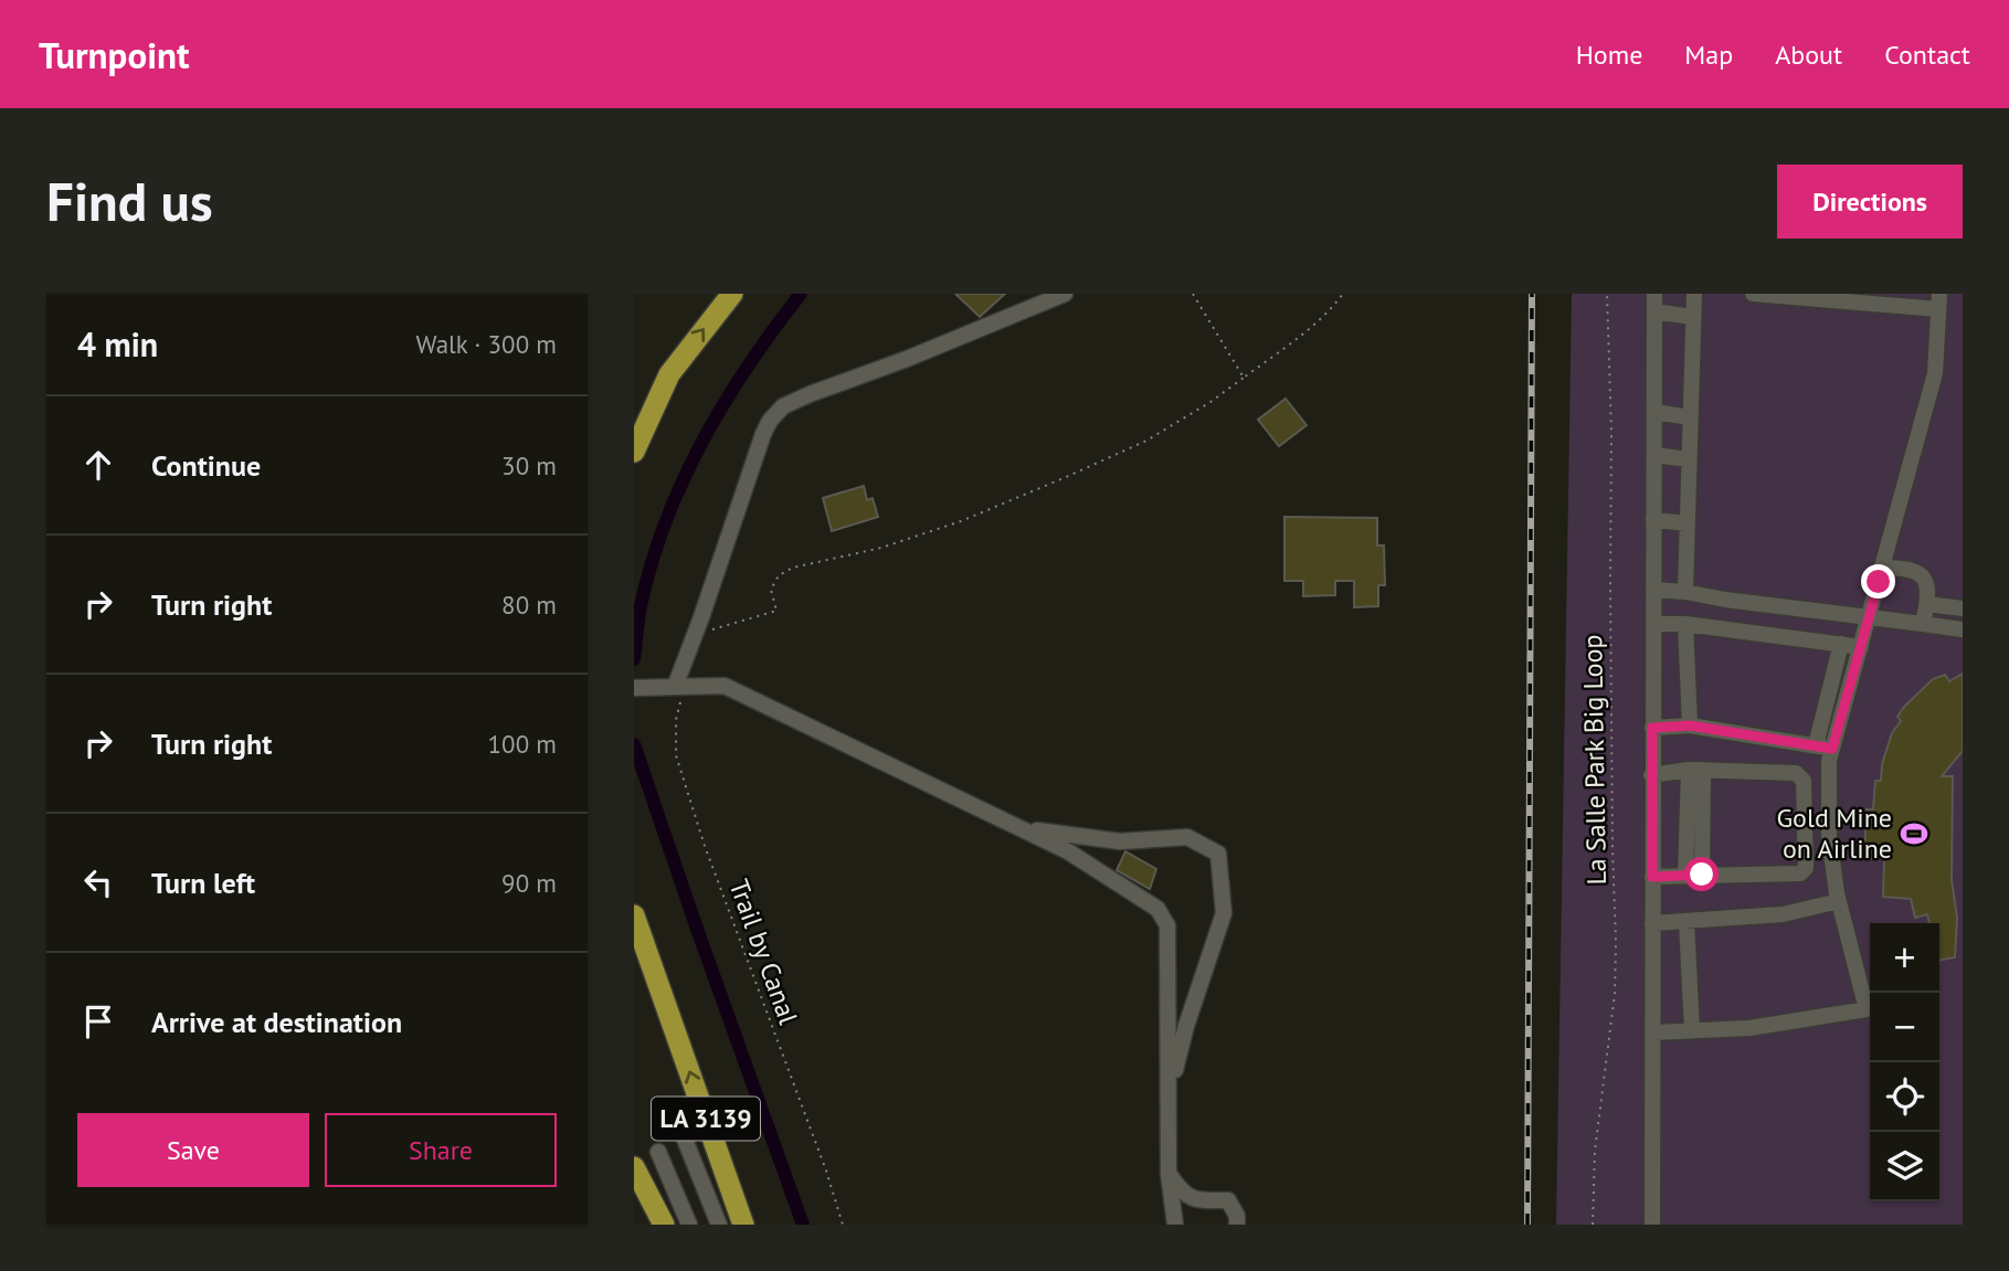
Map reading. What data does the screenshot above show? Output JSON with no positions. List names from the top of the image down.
{
  "streets": {
    "highway": ["LA 3139"],
    "path": ["La Salle Park Big Loop", "Trail by Canal"]
  },
  "places": {
    "sports": ["Gold Mine on Airline"]
  },
  "page": {
    "header": "Turnpoint",
    "nav": [
      "Home",
      "Map",
      "About",
      "Contact"
    ],
    "buttons": [
      "Directions",
      ["Save", "Share"]
    ],
    "title": "Find us",
    "heading": ["4 min", "Walk · 300 m"],
    "list": [
      ["Continue", "30 m"],
      ["Turn right", "80 m"],
      ["Turn right", "100 m"],
      ["Turn left", "90 m"],
      "Arrive at destination"
    ],
    "map_buttons": ["+", "−"]
  }
}
